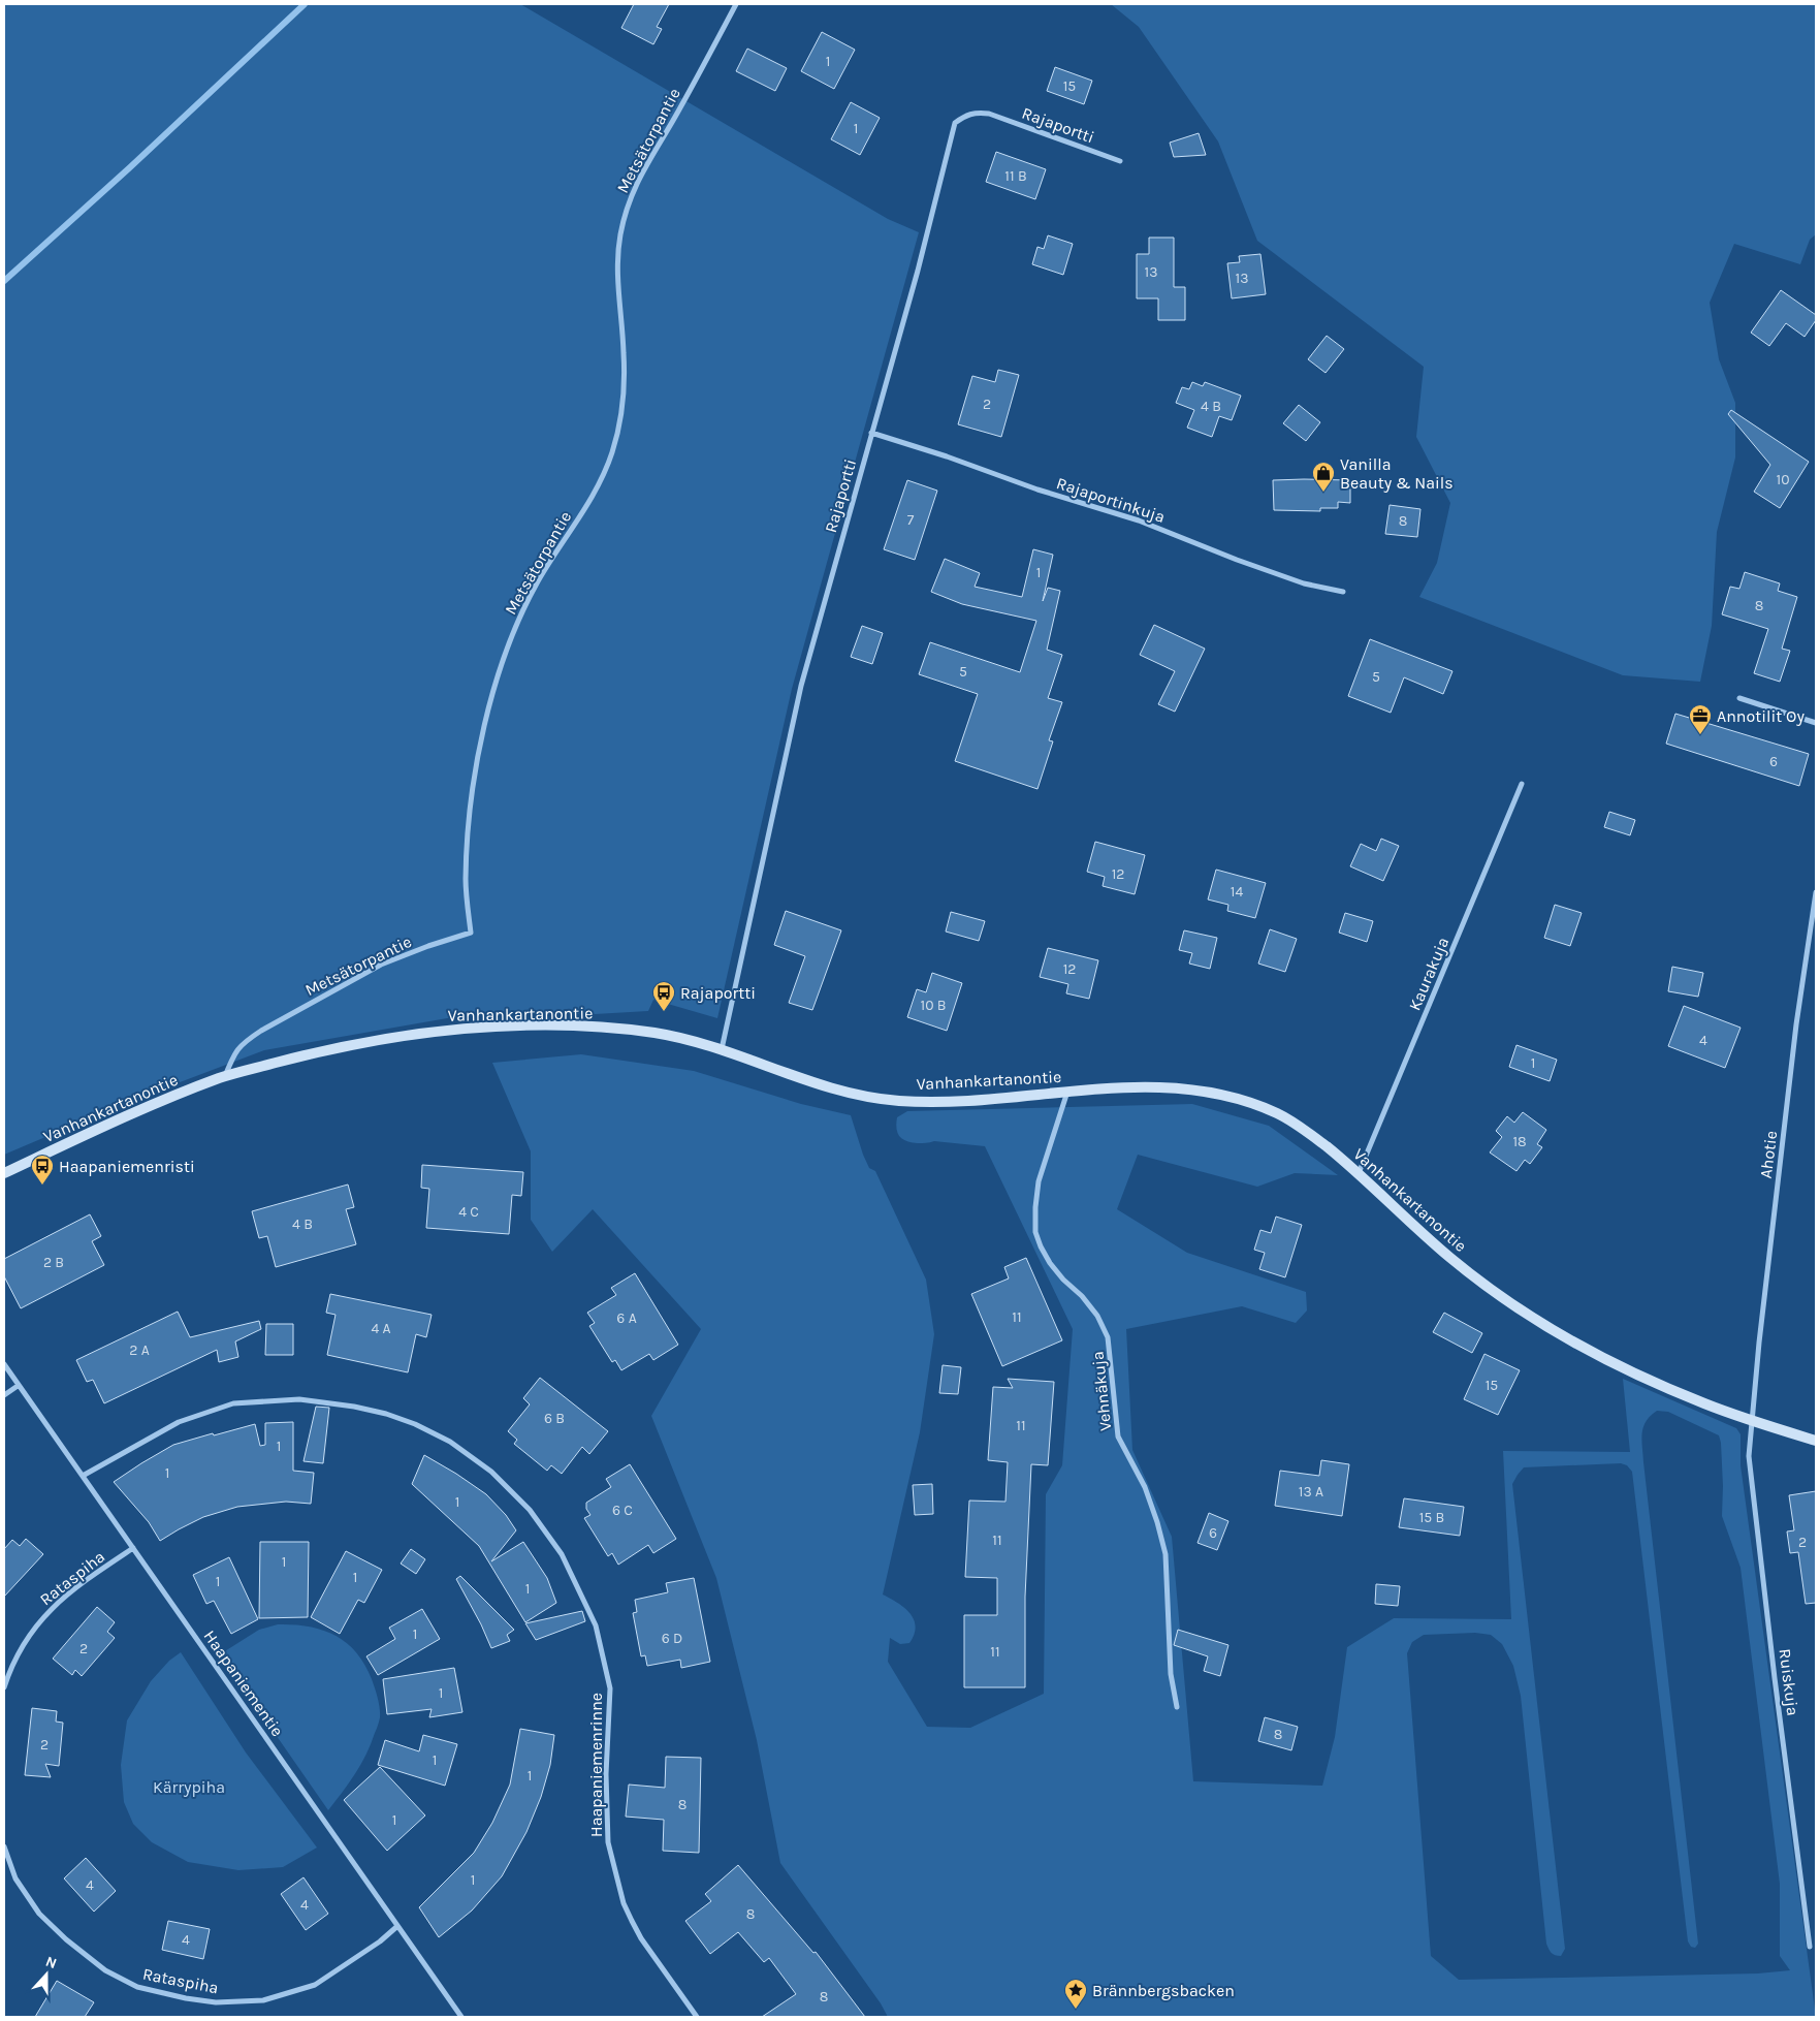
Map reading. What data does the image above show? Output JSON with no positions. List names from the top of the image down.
{
  "streets": {
    "street": [
      "Rajaportti",
      "Metsätorpantie",
      "Rajaportinkuja",
      "Kaurakuja",
      "Vanhankartanontie",
      "Ahotie",
      "Vehnäkuja",
      "Rataspiha",
      "Ruiskuja",
      "Haapaniementie",
      "Haapaniemenrinne"
    ]
  },
  "crossings": [
    ["Rajaportti", "Rajaportinkuja"],
    ["Rajaportti", "Vanhankartanontie"],
    ["Metsätorpantie", "Vanhankartanontie"],
    ["Kaurakuja", "Vanhankartanontie"],
    ["Vanhankartanontie", "Ahotie"],
    ["Vanhankartanontie", "Vehnäkuja"],
    ["Vanhankartanontie", "Ruiskuja"],
    ["Ahotie", "Ruiskuja"],
    ["Rataspiha", "Haapaniementie"],
    ["Haapaniementie", "Haapaniemenrinne"]
  ],
  "parks": ["Kärrypiha"],
  "places": {
    "shop": ["Vanilla Beauty & Nails"],
    "office": ["Annotilit Oy"],
    "bus stop": ["Rajaportti", "Haapaniemenristi"],
    "place": ["Brännbergsbacken"]
  },
  "house_numbers": [
    "1",
    "15",
    "1",
    "11 B",
    "13",
    "13",
    "2",
    "4 B",
    "10",
    "7",
    "8",
    "1",
    "8",
    "5",
    "5",
    "6",
    "12",
    "14",
    "12",
    "10 B",
    "4",
    "1",
    "18",
    "4 C",
    "4 B",
    "2 B",
    "11",
    "6 A",
    "4 A",
    "2 A",
    "15",
    "6 B",
    "11",
    "1",
    "1",
    "13 A",
    "1",
    "6 C",
    "15 B",
    "6",
    "11",
    "2",
    "1",
    "1",
    "1",
    "1",
    "1",
    "6 D",
    "2",
    "11",
    "1",
    "8",
    "2",
    "1",
    "1",
    "8",
    "1",
    "1",
    "4",
    "4",
    "8",
    "4",
    "8"
  ],
  "north": "top"
}
